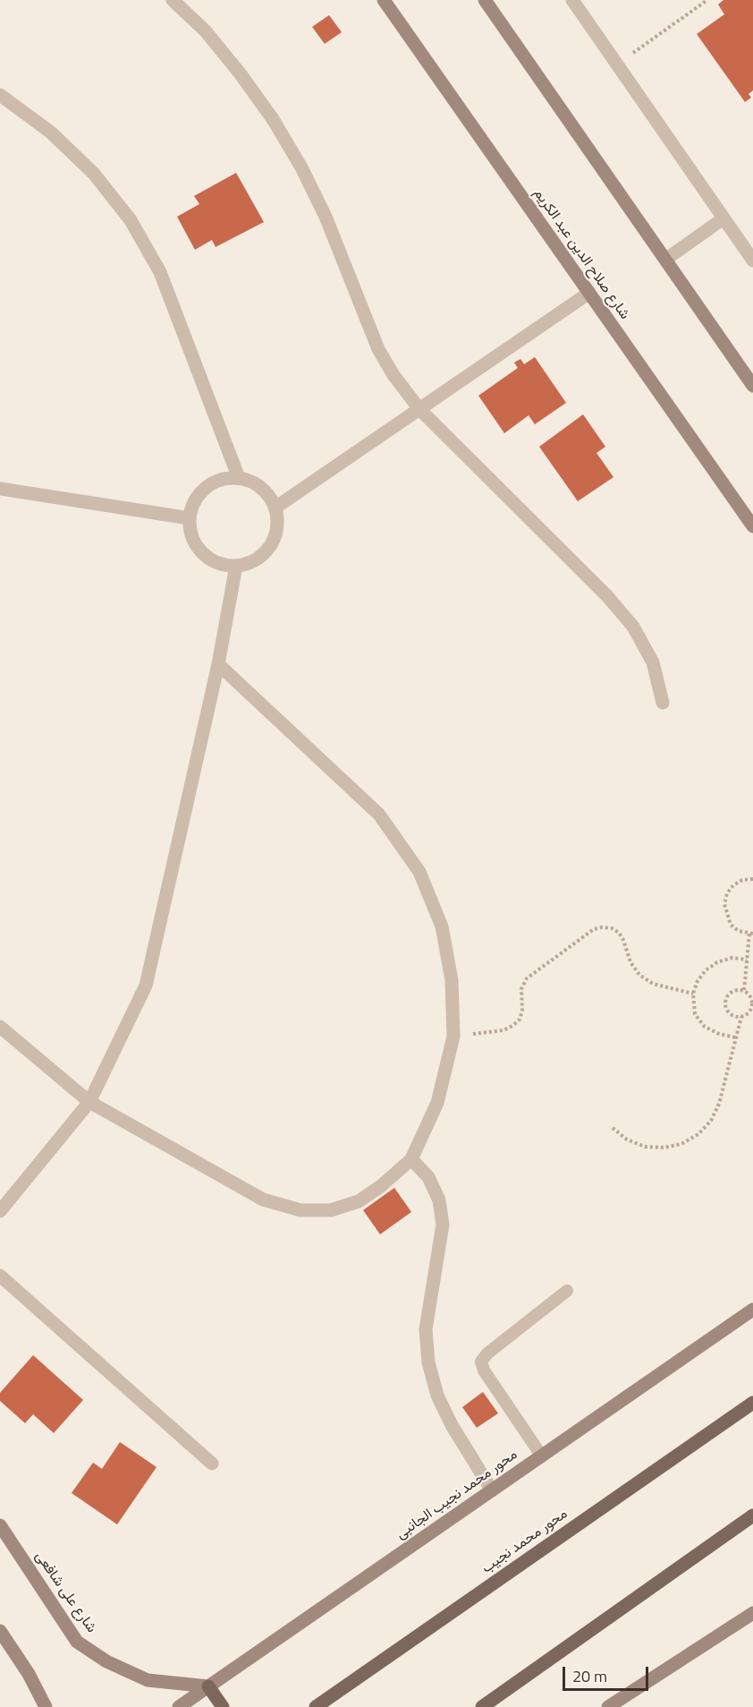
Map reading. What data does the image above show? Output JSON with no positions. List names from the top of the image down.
{
  "streets": {
    "main road": ["محور محمد نجيب"],
    "street": ["شارع صلاح الدين عبد الكريم", "محور محمد نجيب الجانبى", "شارع على شافعى"]
  },
  "crossings": [
    ["محور محمد نجيب الجانبى", "شارع على شافعى"]
  ],
  "scale_bar": "20 m"
}
